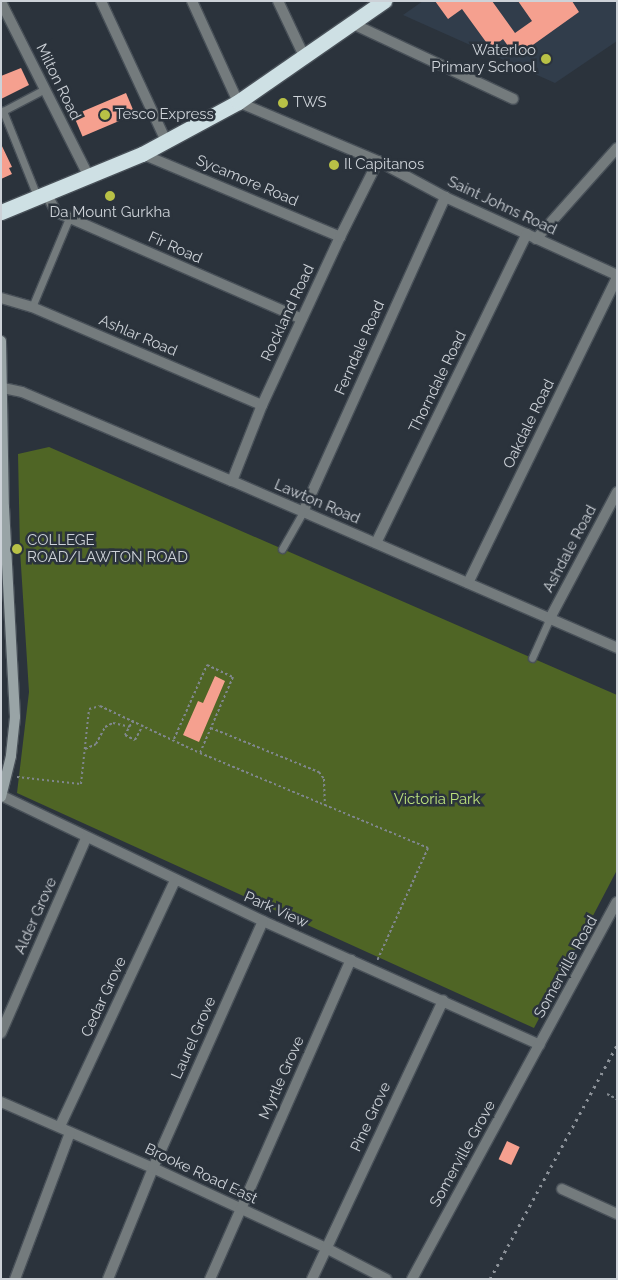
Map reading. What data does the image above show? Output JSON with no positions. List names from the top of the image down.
{
  "streets": {
    "street": [
      "Milton Road",
      "Sycamore Road",
      "Saint Johns Road",
      "Fir Road",
      "Rockland Road",
      "Ashlar Road",
      "Ferndale Road",
      "Thorndale Road",
      "Oakdale Road",
      "Lawton Road",
      "Ashdale Road",
      "Park View",
      "Alder Grove",
      "Somerville Road",
      "Cedar Grove",
      "Laurel Grove",
      "Myrtle Grove",
      "Pine Grove",
      "Somerville Grove",
      "Brooke Road East"
    ]
  },
  "crossings": [
    ["Sycamore Road", "Rockland Road"],
    ["Saint Johns Road", "Rockland Road"],
    ["Saint Johns Road", "Ferndale Road"],
    ["Saint Johns Road", "Thorndale Road"],
    ["Saint Johns Road", "Oakdale Road"],
    ["Fir Road", "Rockland Road"],
    ["Rockland Road", "Ashlar Road"],
    ["Rockland Road", "Lawton Road"],
    ["Ferndale Road", "Lawton Road"],
    ["Thorndale Road", "Lawton Road"],
    ["Oakdale Road", "Lawton Road"],
    ["Lawton Road", "Ashdale Road"],
    ["Park View", "Alder Grove"],
    ["Park View", "Somerville Road"],
    ["Park View", "Cedar Grove"],
    ["Park View", "Laurel Grove"],
    ["Park View", "Myrtle Grove"],
    ["Park View", "Pine Grove"],
    ["Park View", "Somerville Grove"],
    ["Somerville Road", "Somerville Grove"],
    ["Cedar Grove", "Brooke Road East"],
    ["Laurel Grove", "Brooke Road East"],
    ["Myrtle Grove", "Brooke Road East"],
    ["Pine Grove", "Brooke Road East"]
  ],
  "parks": ["Victoria Park"],
  "places": [
    "Waterloo Primary School",
    "TWS",
    "Tesco Express",
    "Il Capitanos",
    "Da Mount Gurkha",
    "COLLEGE ROAD/LAWTON ROAD"
  ]
}
